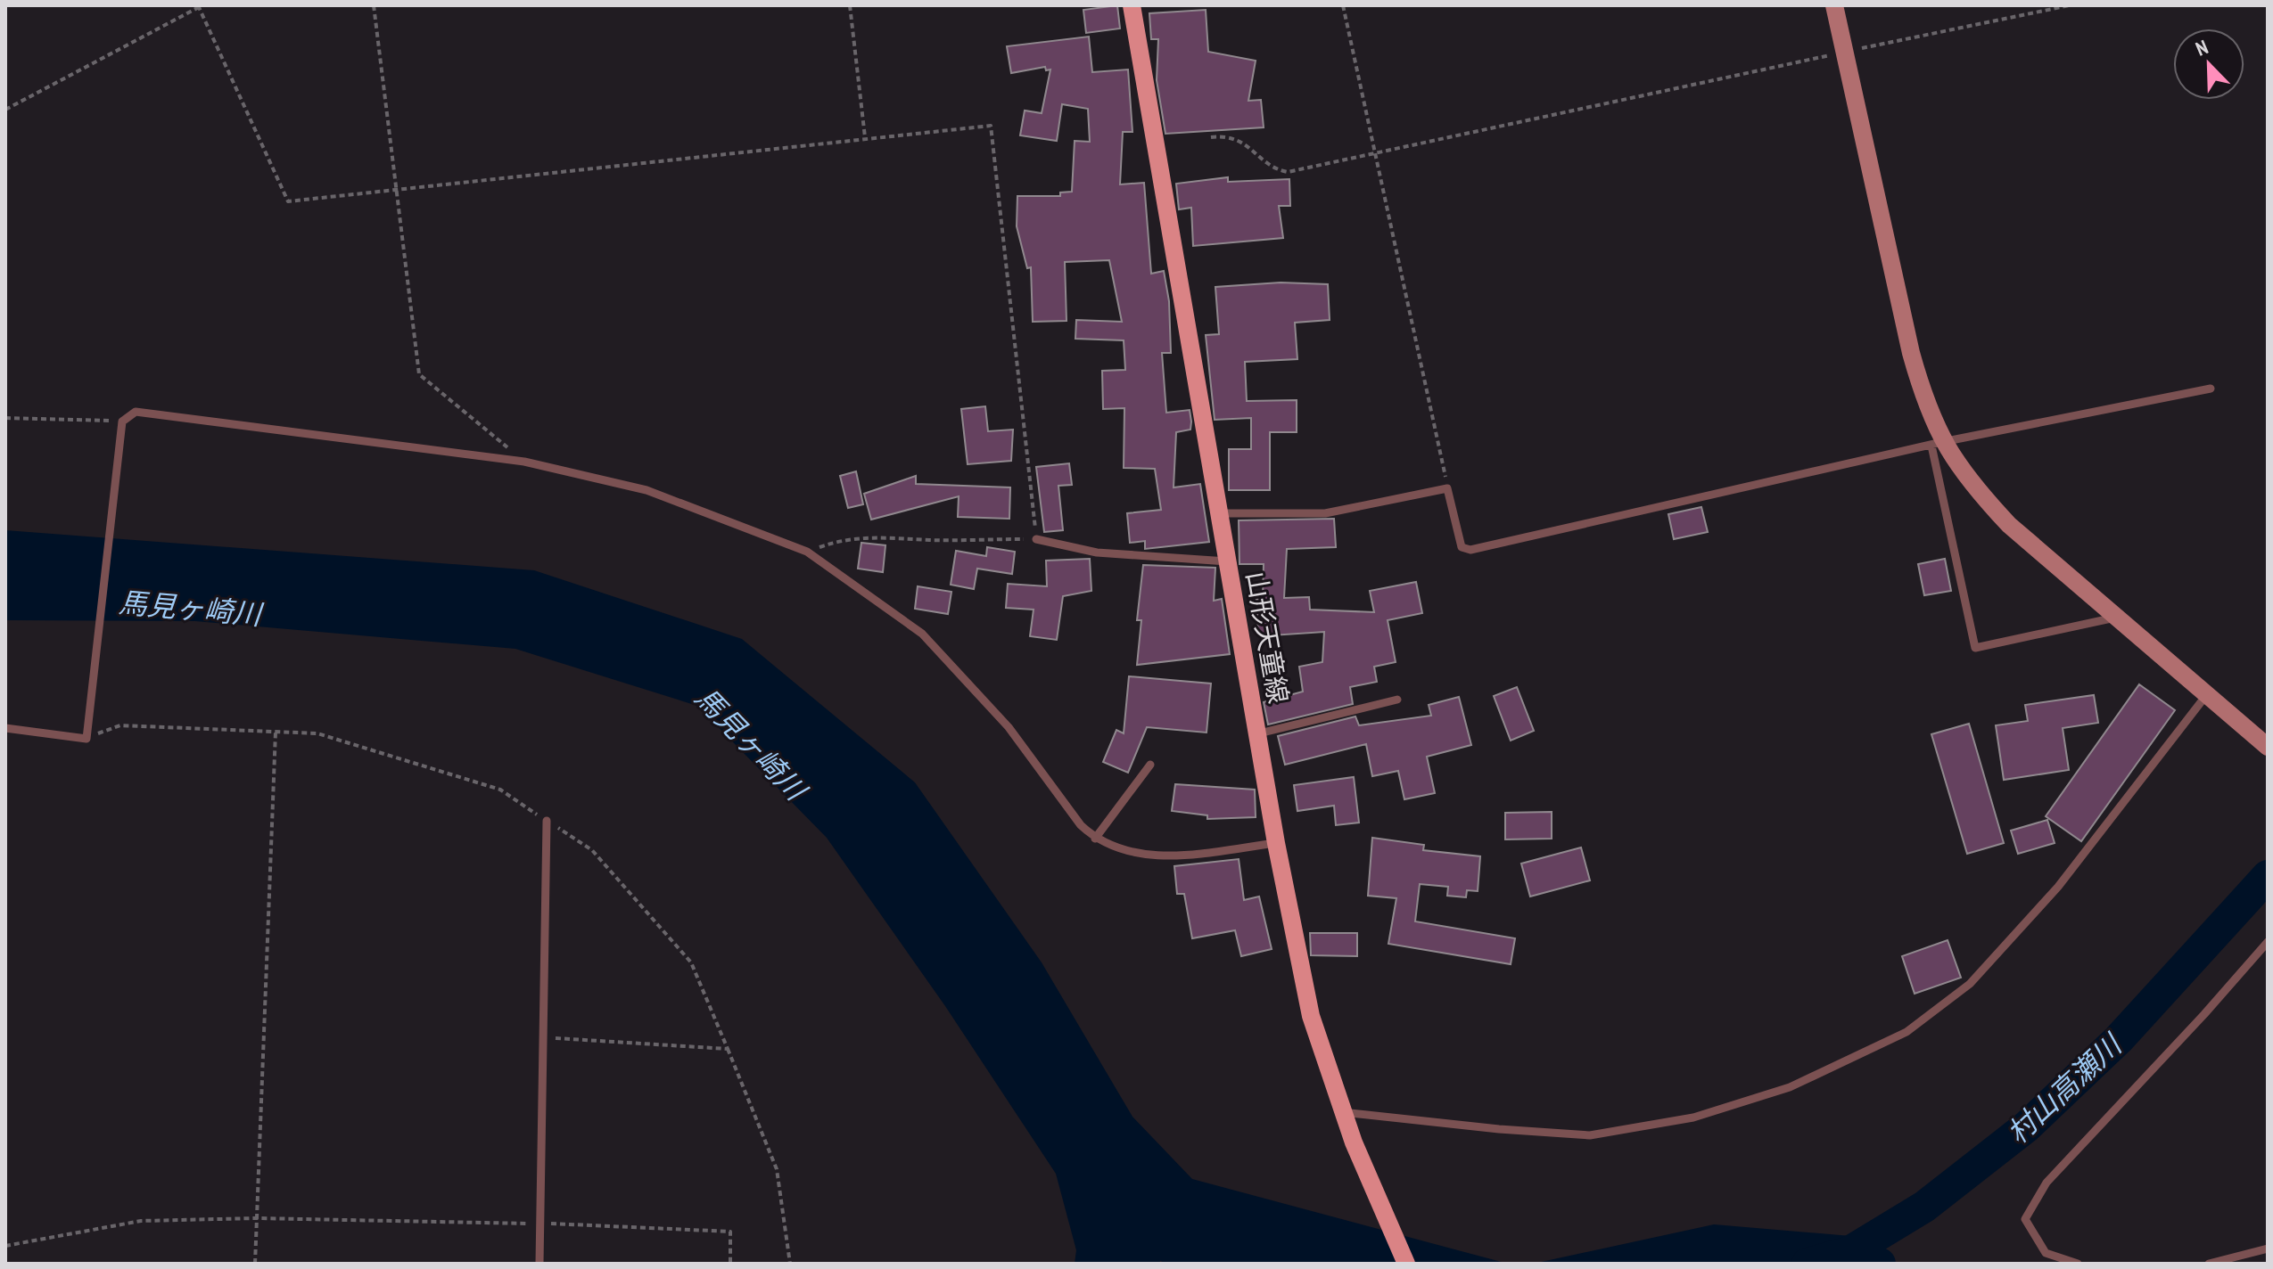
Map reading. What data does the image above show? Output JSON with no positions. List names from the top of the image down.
{
  "streets": {
    "main road": ["山形天童線"]
  },
  "water": ["馬見ヶ崎川", "村山高瀬川"],
  "north": "top left"
}
